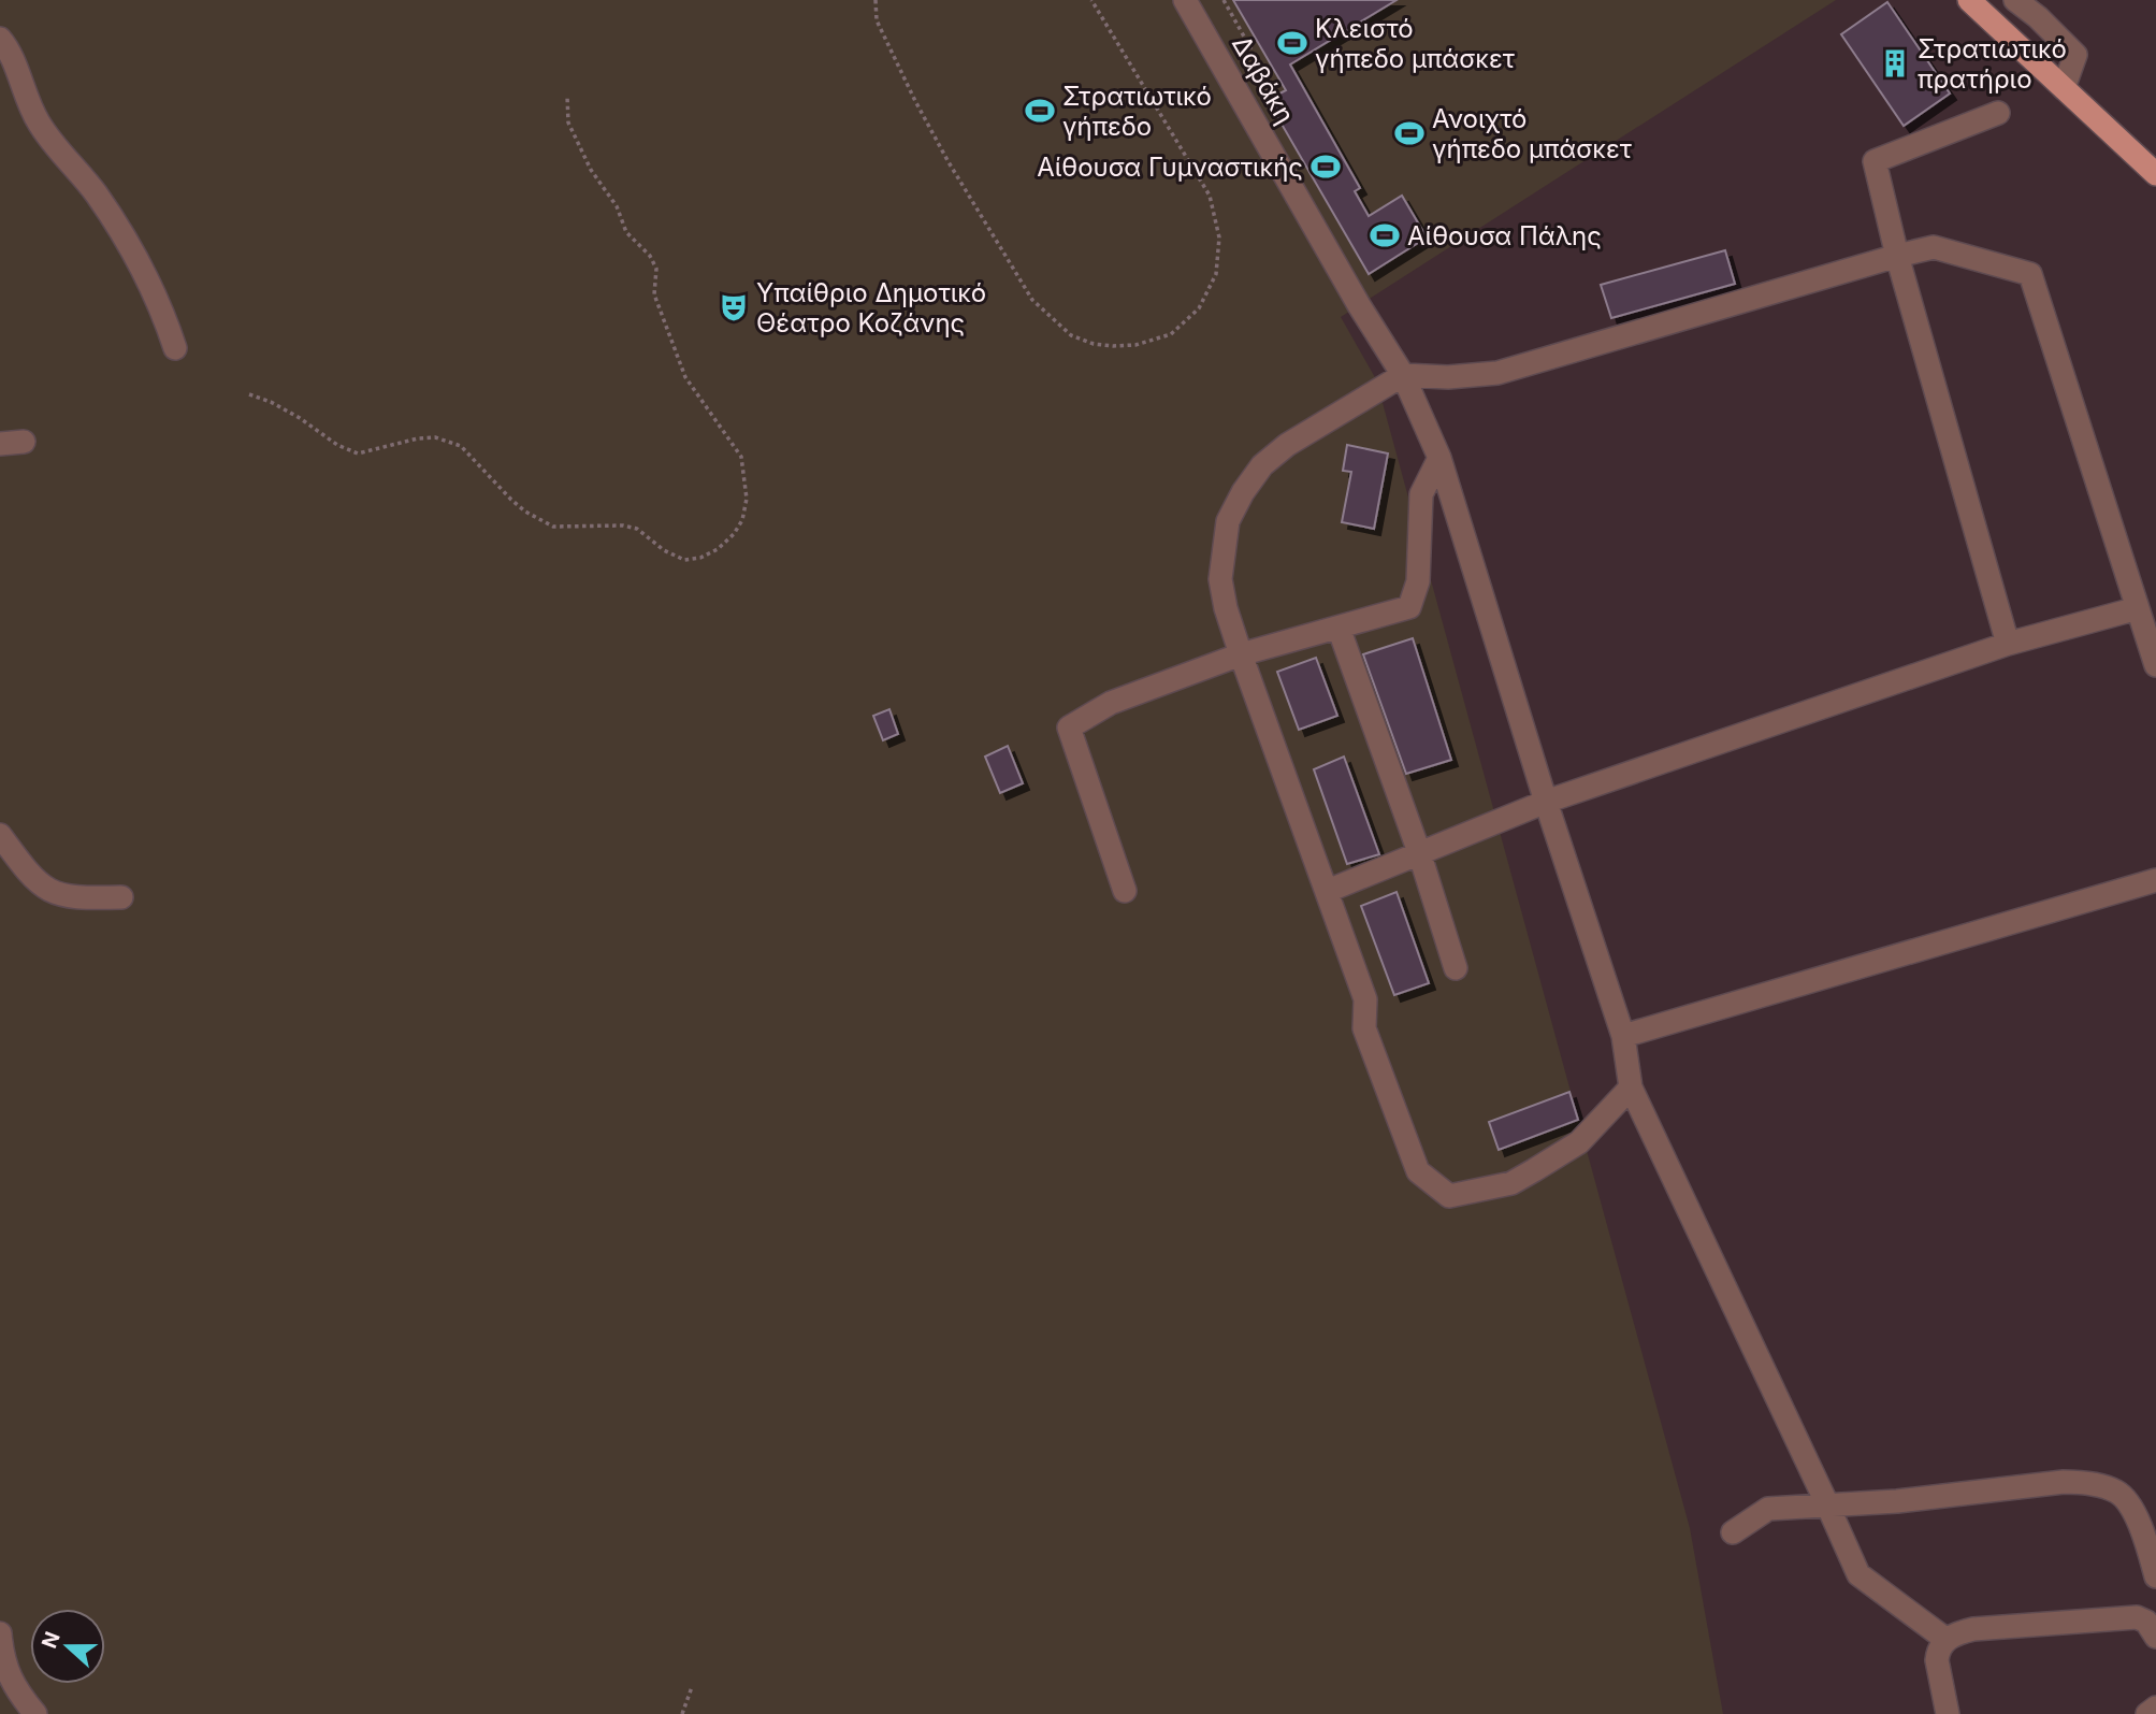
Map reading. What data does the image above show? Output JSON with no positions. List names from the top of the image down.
{
  "streets": {
    "street": ["Δαβάκη"]
  },
  "places": {
    "sports": [
      "Κλειστό γήπεδο μπάσκετ",
      "Στρατιωτικό γήπεδο",
      "Ανοιχτό γήπεδο μπάσκετ",
      "Αίθουσα Γυμναστικής",
      "Αίθουσα Πάλης"
    ],
    "building": ["Στρατιωτικό πρατήριο"],
    "theatre": ["Υπαίθριο Δημοτικό Θέατρο Κοζάνης"]
  },
  "north": "left"
}
